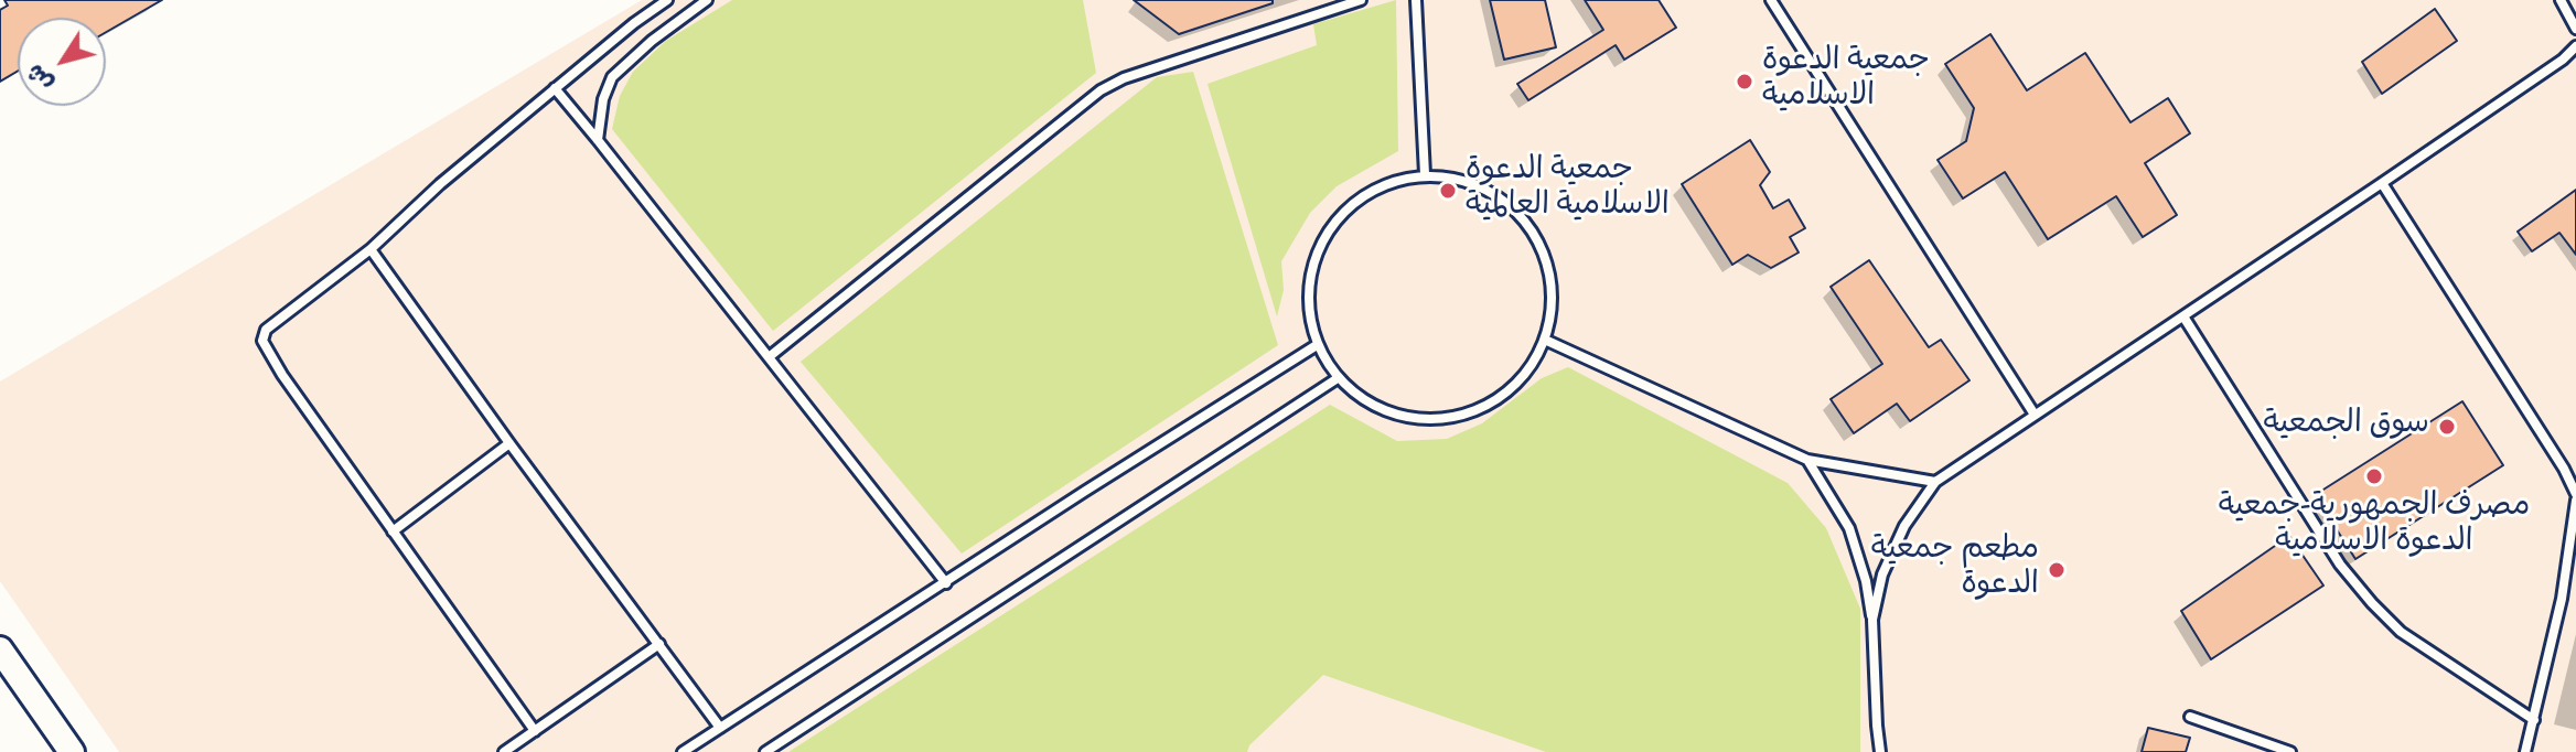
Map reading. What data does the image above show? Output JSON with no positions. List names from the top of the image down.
{
  "places": [
    "جمعية الدعوة الاسلامية",
    "جمعية الدعوة الاسلامية العالمية",
    "سوق الجمعية",
    "مصرف الجمهورية-جمعية الدعوة الاسلامية",
    "مطعم جمعية الدعوة"
  ],
  "north": "bottom left"
}
